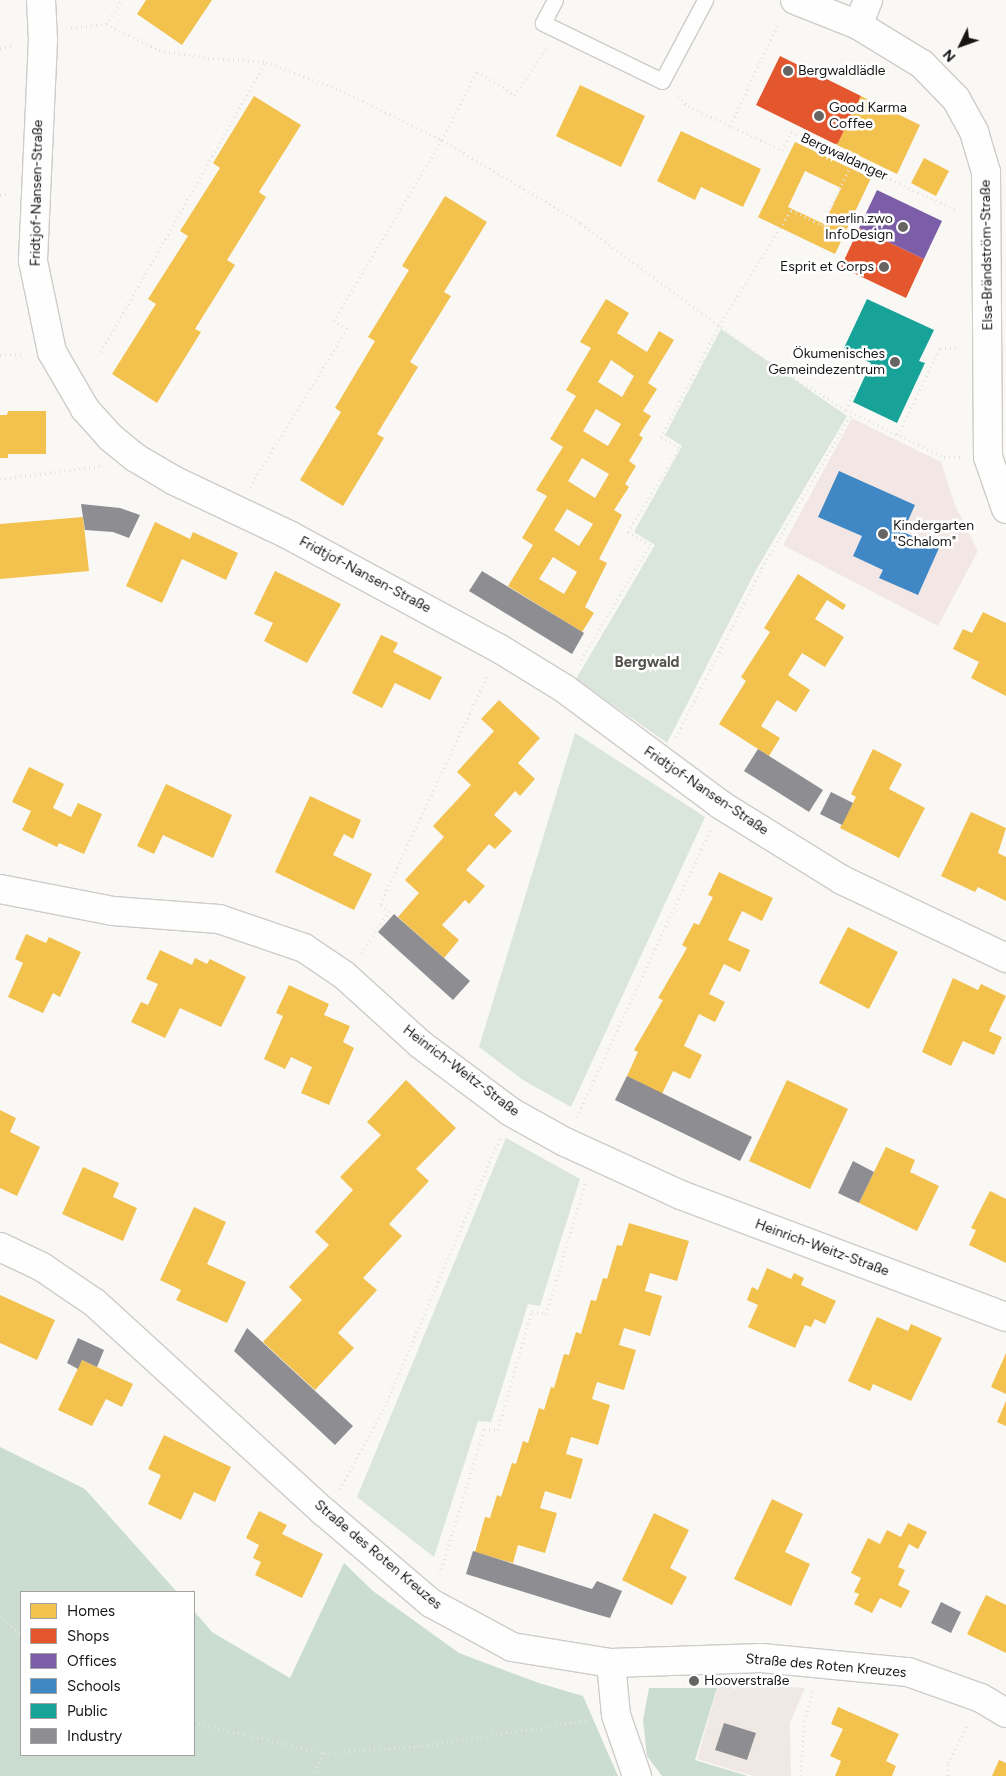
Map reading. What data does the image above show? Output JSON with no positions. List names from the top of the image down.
{
  "streets": {
    "street": [
      "Fridtjof-Nansen-Straße",
      "Elsa-Brändström-Straße",
      "Heinrich-Weitz-Straße",
      "Straße des Roten Kreuzes"
    ],
    "path": ["Bergwaldanger"]
  },
  "crossings": [
    ["Bergwaldanger", "Elsa-Brändström-Straße"]
  ],
  "districts": ["Bergwald"],
  "places": [
    "Bergwaldlädle",
    "Good Karma Coffee",
    "merlin.zwo InfoDesign",
    "Esprit et Corps",
    "Ökumenisches Gemeindezentrum",
    "Kindergarten \"Schalom\"",
    "Hooverstraße"
  ],
  "legend": [
    "Homes",
    "Shops",
    "Offices",
    "Schools",
    "Public",
    "Industry"
  ],
  "north": "bottom left"
}
